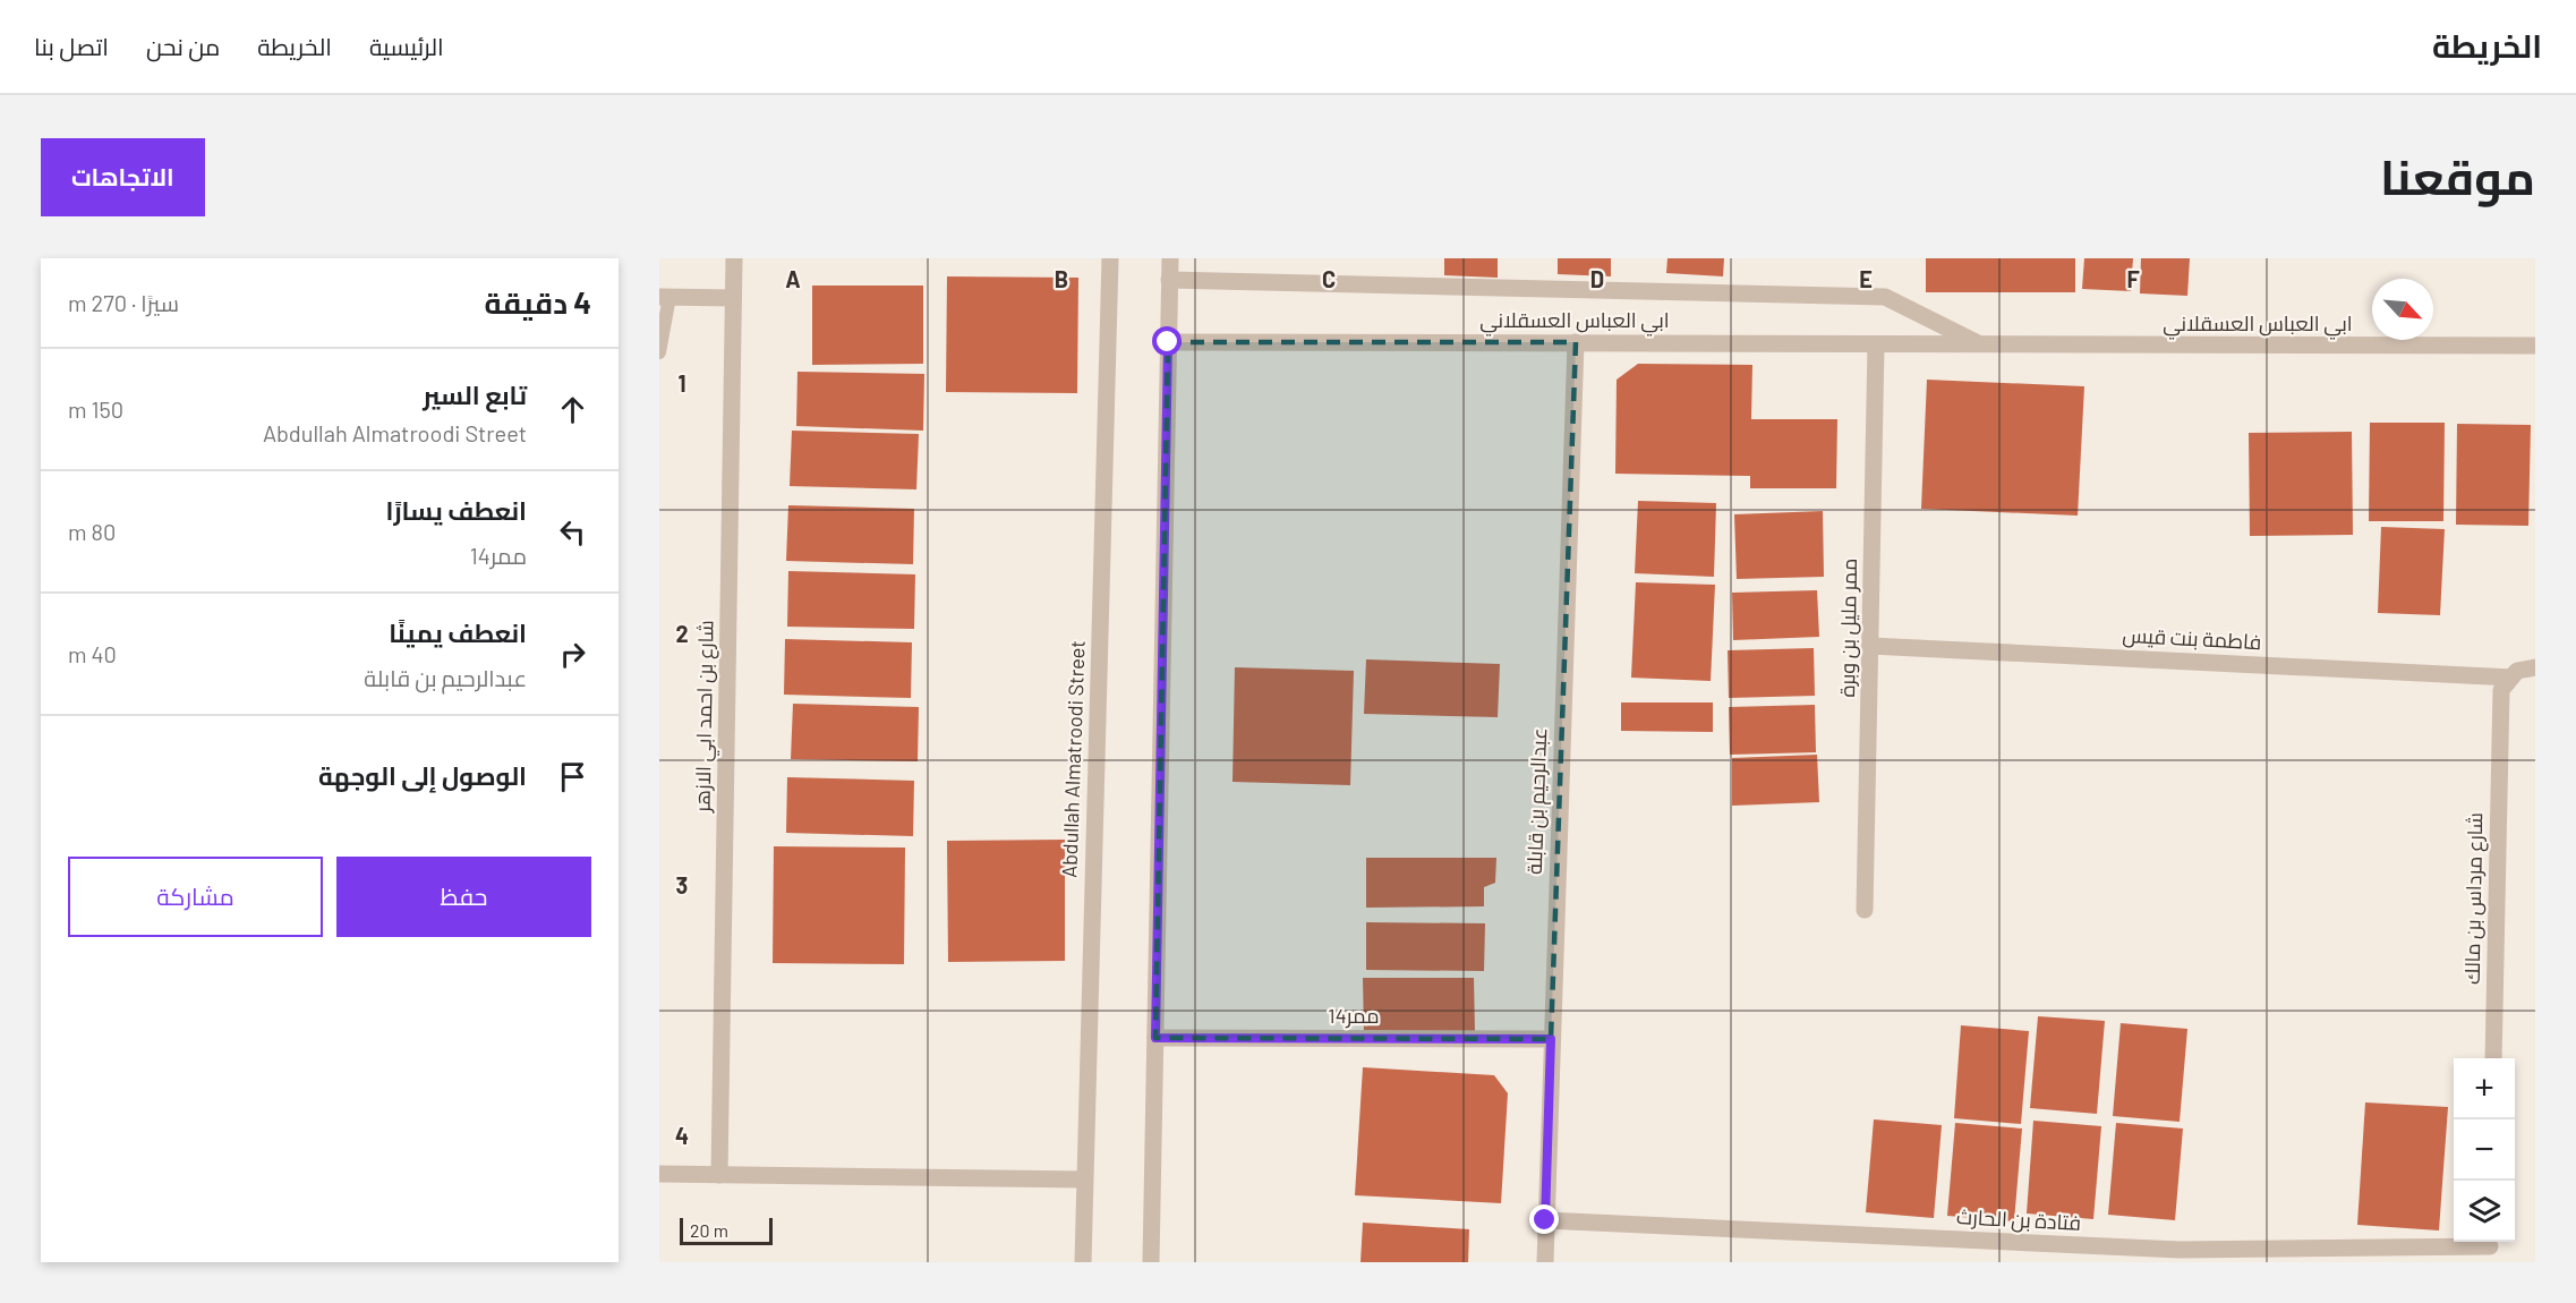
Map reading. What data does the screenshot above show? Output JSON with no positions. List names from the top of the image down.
{
  "streets": {
    "street": [
      "ابي العباس العسقلاني",
      "ممر مليل بن وبرة",
      "فاطمة بنت قيس",
      "شارع بن احمد ابي الازهر",
      "Abdullah Almatroodi Street",
      "عبدالرحيم بن قابلة",
      "شارع مرداس بن مالك",
      "ممر14",
      "فتادة بن الحارث"
    ]
  },
  "crossings": [
    ["ابي العباس العسقلاني", "ممر مليل بن وبرة"],
    ["ابي العباس العسقلاني", "عبدالرحيم بن قابلة"],
    ["ممر مليل بن وبرة", "فاطمة بنت قيس"],
    ["فاطمة بنت قيس", "شارع مرداس بن مالك"],
    ["عبدالرحيم بن قابلة", "ممر14"],
    ["عبدالرحيم بن قابلة", "فتادة بن الحارث"]
  ],
  "scale_bar": "20 m",
  "north": "bottom right",
  "page": {
    "header": "الخريطة",
    "nav": [
      "الرئيسية",
      "الخريطة",
      "من نحن",
      "اتصل بنا"
    ],
    "title": "موقعنا",
    "buttons": [
      "الاتجاهات",
      ["حفظ", "مشاركة"]
    ],
    "heading": ["4 دقيقة", "سيرًا · 270 m"],
    "list": [
      ["تابع السير", "Abdullah Almatroodi Street", "150 m"],
      ["انعطف يسارًا", "ممر14", "80 m"],
      ["انعطف يمينًا", "عبدالرحيم بن قابلة", "40 m"],
      "الوصول إلى الوجهة"
    ],
    "map_buttons": ["+", "−"],
    "scale": "20 m"
  },
  "grid": {
    "columns": [
      "A",
      "B",
      "C",
      "D",
      "E",
      "F"
    ],
    "rows": [
      "1",
      "2",
      "3",
      "4"
    ]
  }
}
